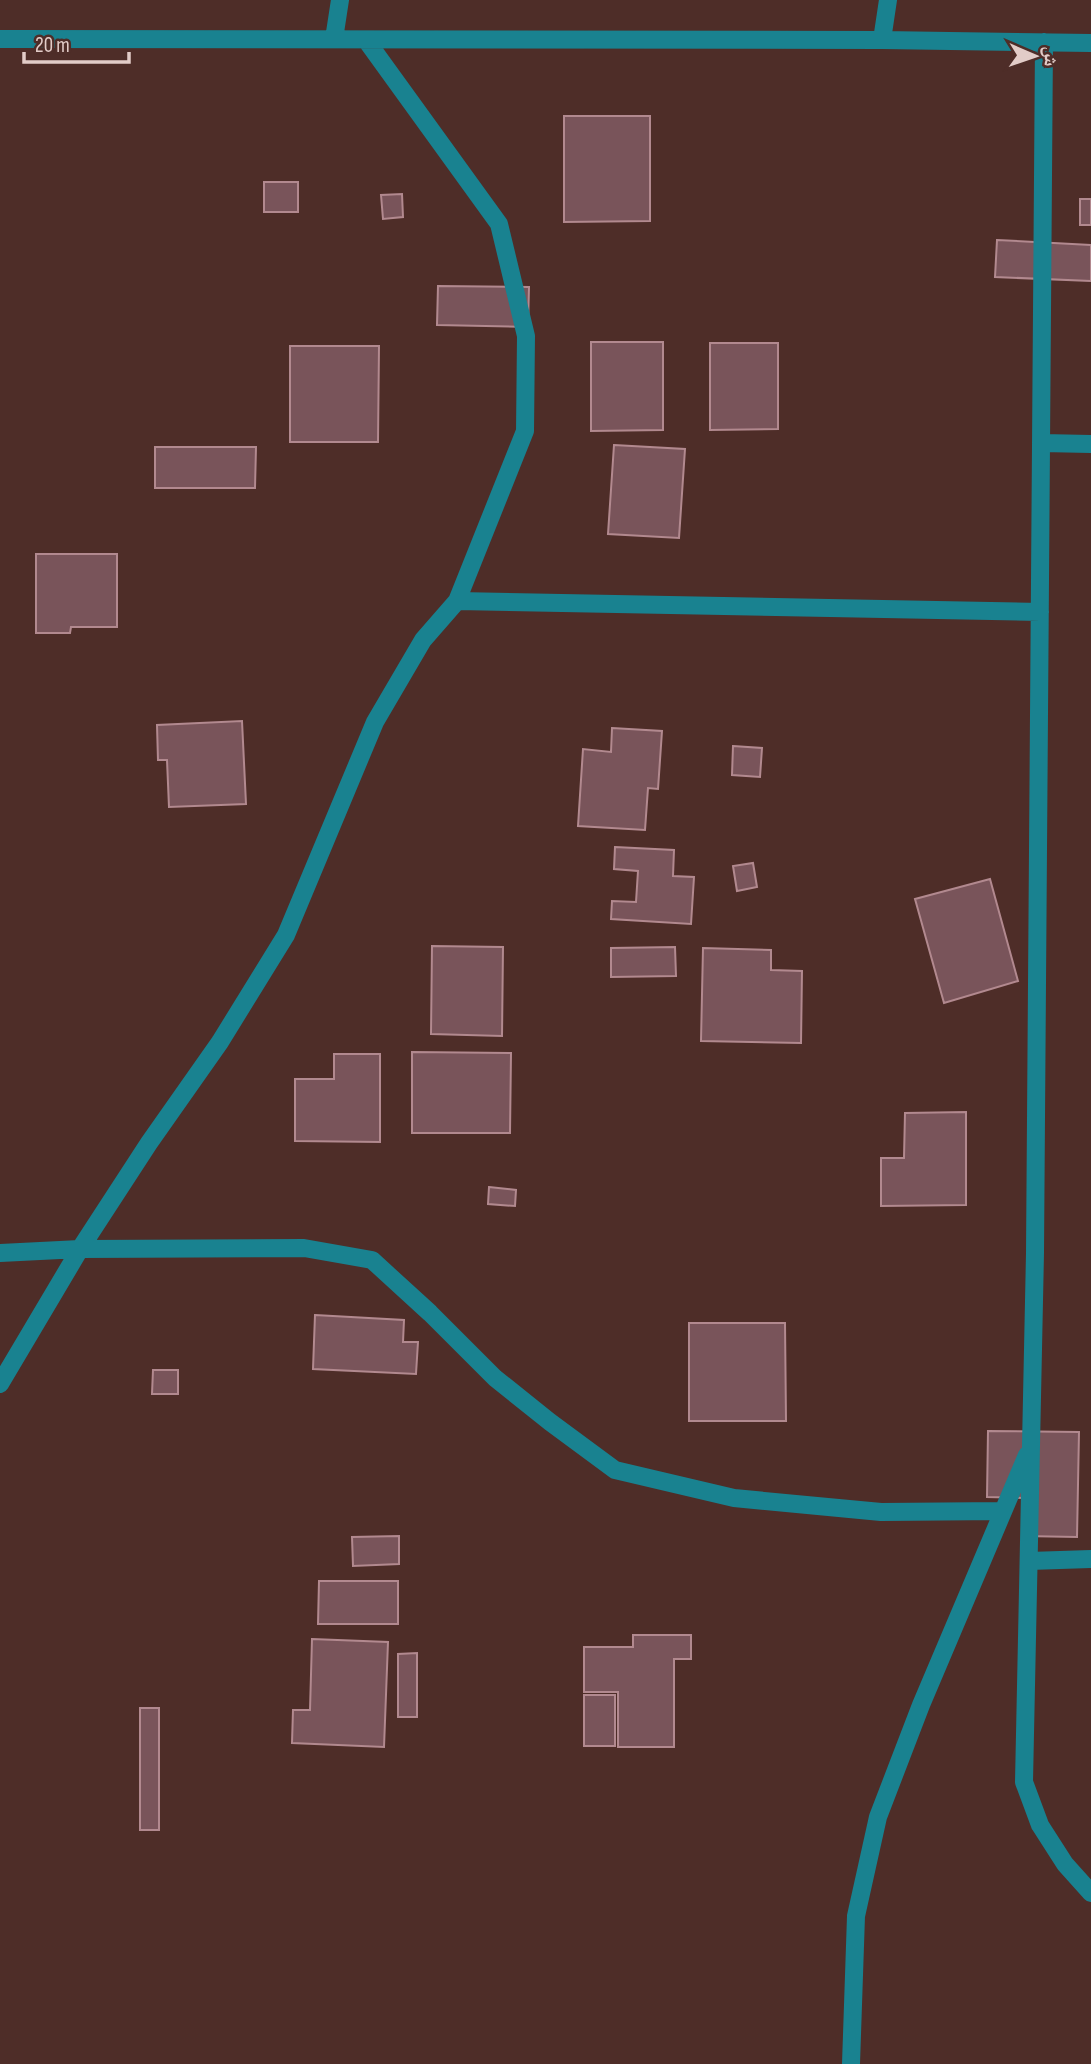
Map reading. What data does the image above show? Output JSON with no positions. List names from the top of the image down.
{
  "scale_bar": "20 m",
  "north": "right"
}
